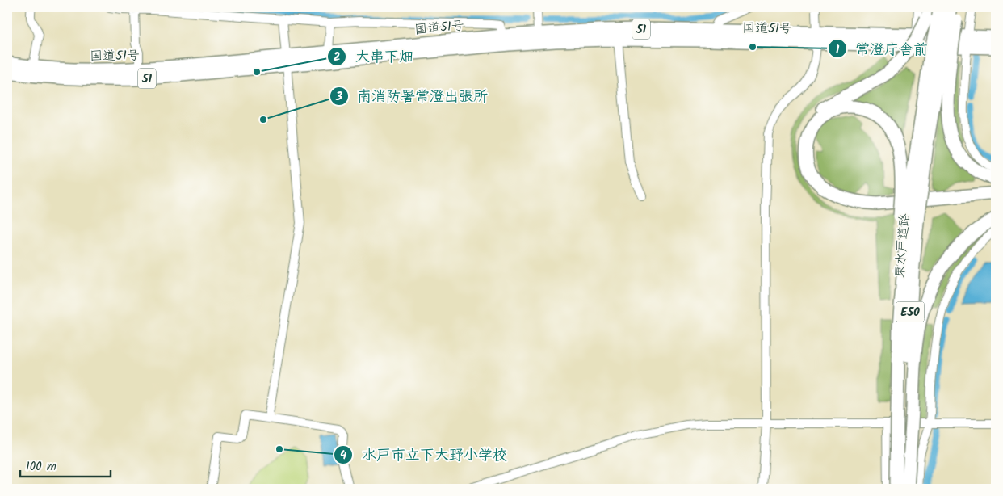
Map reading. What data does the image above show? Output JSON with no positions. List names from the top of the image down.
{
  "streets": {
    "highway": [
      "国道51号",
      "51",
      "東水戸道路",
      "E50"
    ]
  },
  "places": [
    "常澄庁舎前",
    "大串下畑",
    "南消防署常澄出張所",
    "水戸市立下大野小学校"
  ],
  "scale_bar": "100 m"
}
